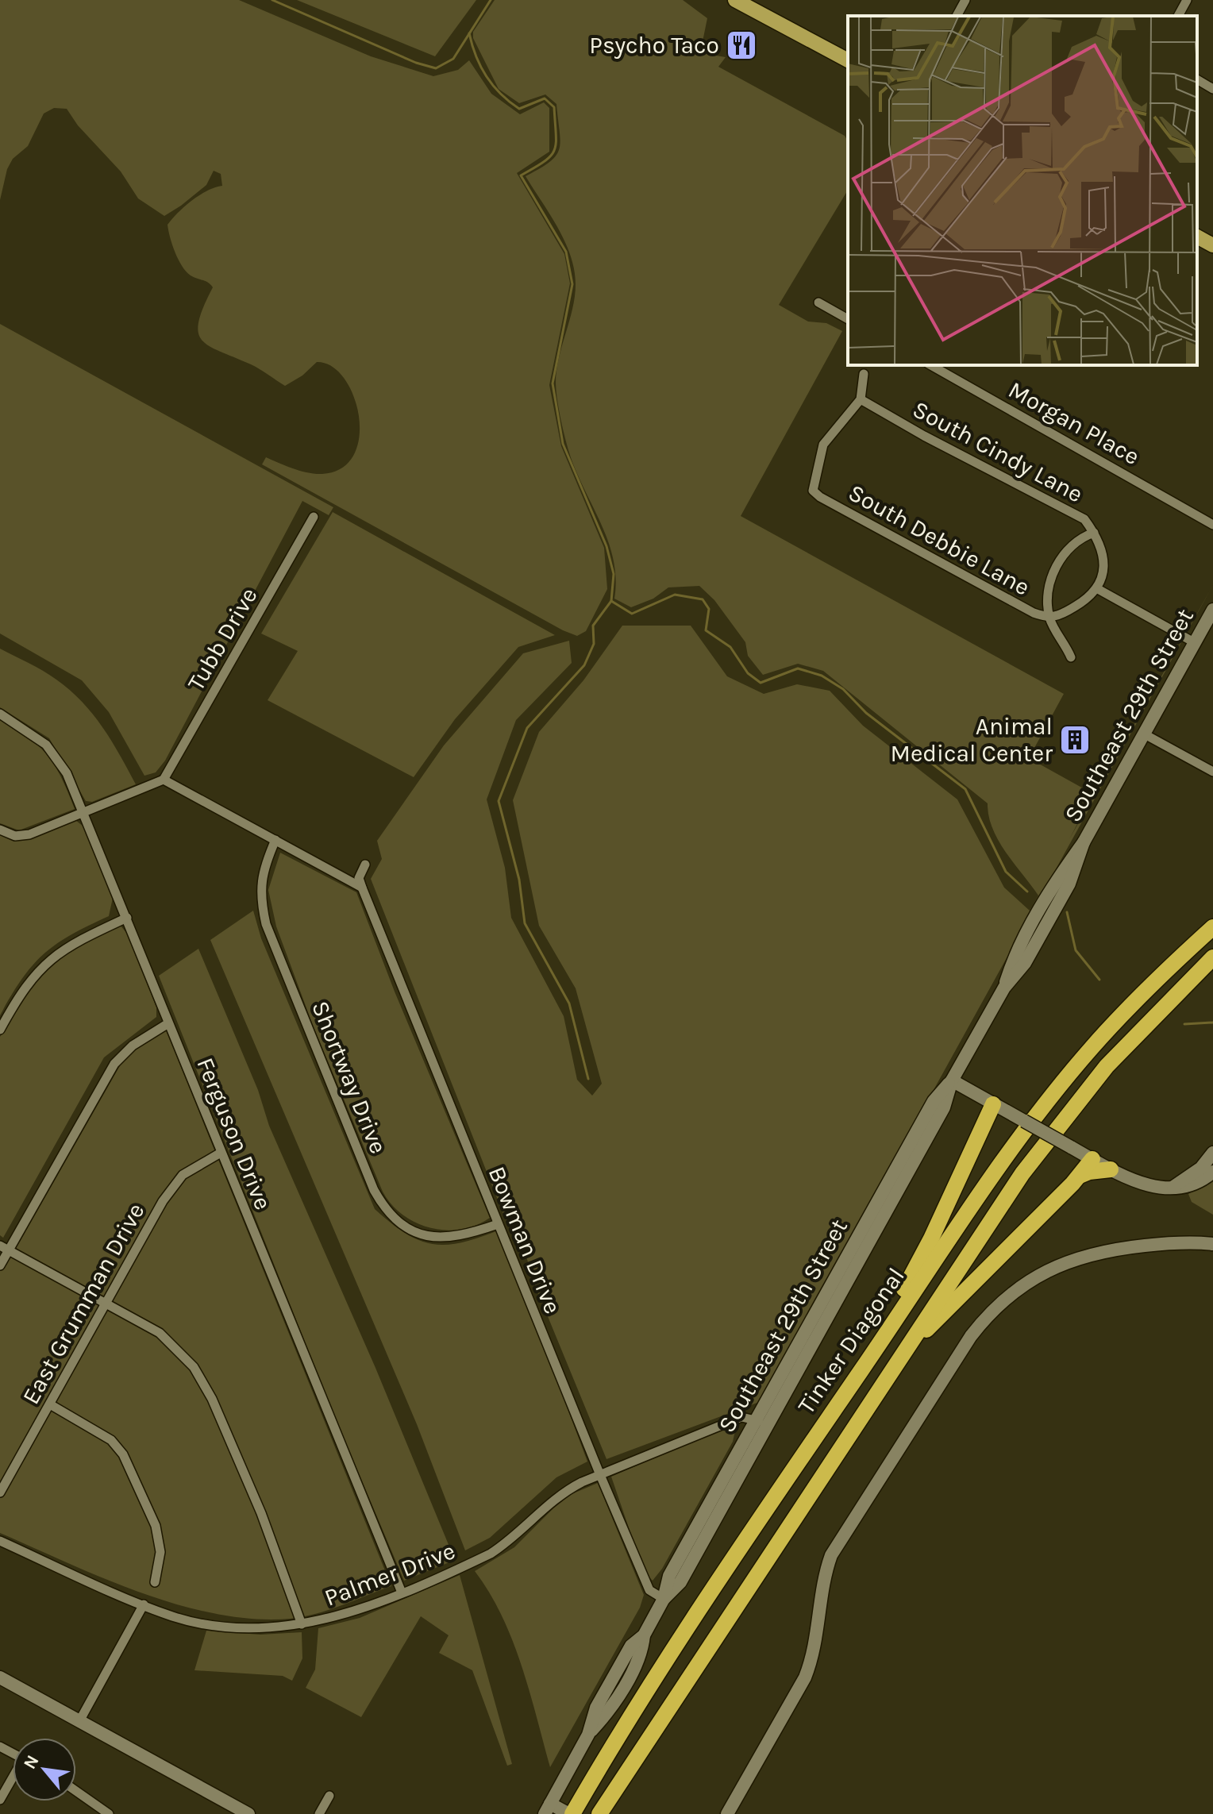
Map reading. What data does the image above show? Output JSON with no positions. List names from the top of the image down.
{
  "streets": {
    "highway": ["Tinker Diagonal"],
    "main road": ["Southeast 29th Street"],
    "street": [
      "Morgan Place",
      "South Cindy Lane",
      "South Debbie Lane",
      "Tubb Drive",
      "Shortway Drive",
      "Ferguson Drive",
      "Bowman Drive",
      "East Grumman Drive",
      "Palmer Drive"
    ]
  },
  "crossings": [
    ["South Cindy Lane", "South Debbie Lane"],
    ["Southeast 29th Street", "Bowman Drive"],
    ["Southeast 29th Street", "Palmer Drive"],
    ["Shortway Drive", "Bowman Drive"],
    ["Ferguson Drive", "East Grumman Drive"],
    ["Ferguson Drive", "Palmer Drive"],
    ["Bowman Drive", "Palmer Drive"]
  ],
  "places": {
    "restaurant": ["Psycho Taco"],
    "building": ["Animal Medical Center"]
  },
  "north": "top left"
}
